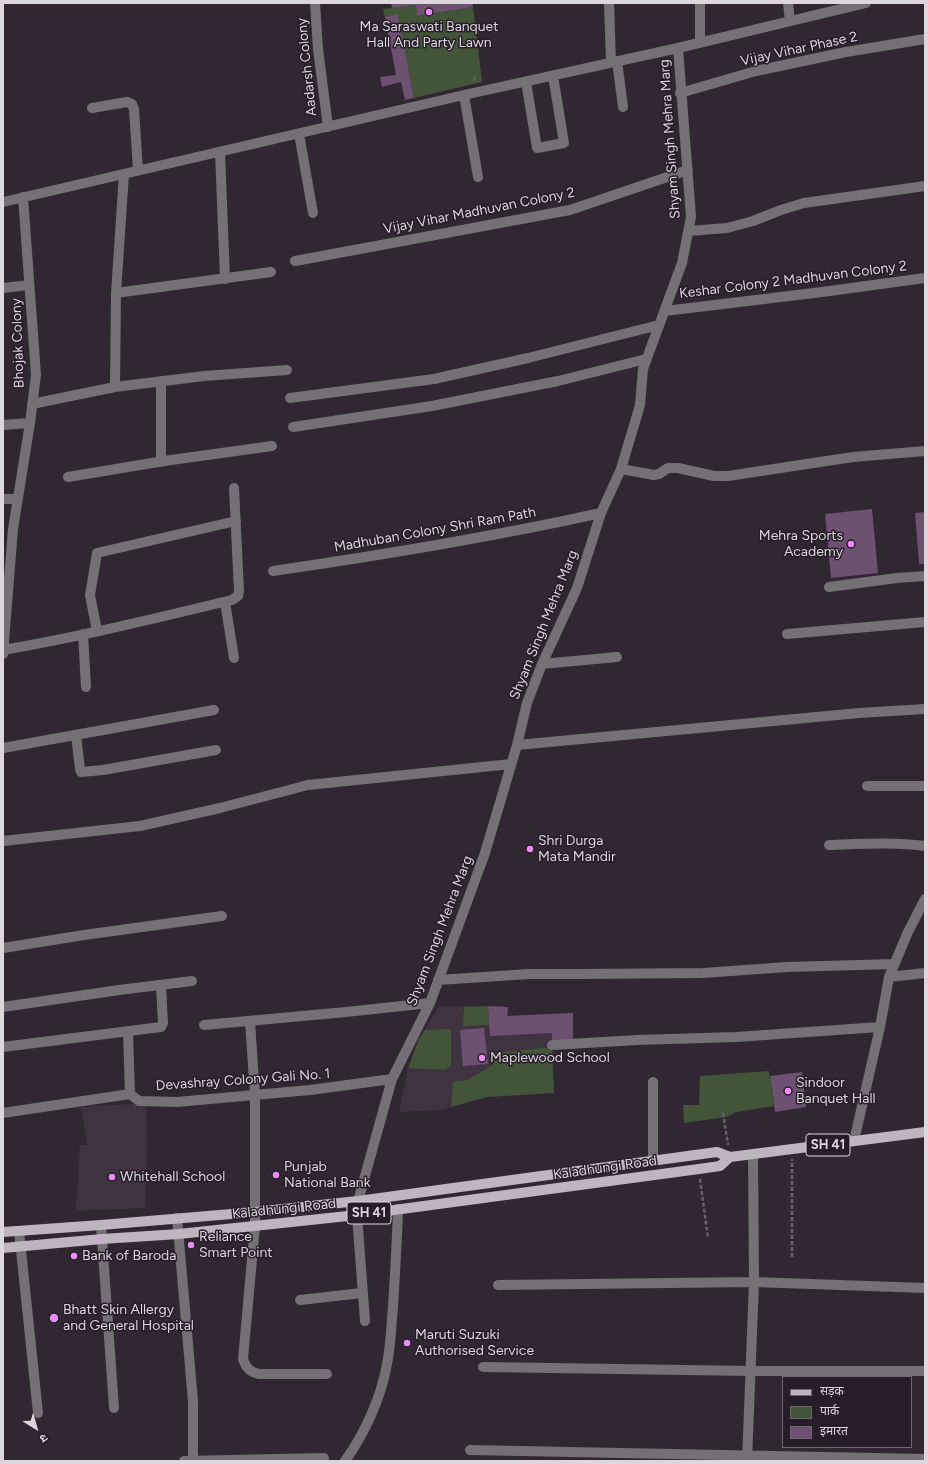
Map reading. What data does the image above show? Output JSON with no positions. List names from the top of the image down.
{
  "streets": {
    "main road": ["SH 41", "Kaladhungi Road"],
    "street": [
      "Vijay Vihar Phase 2",
      "Aadarsh Colony",
      "Shyam Singh Mehra Marg",
      "Vijay Vihar Madhuvan Colony 2",
      "Keshar Colony 2 Madhuvan Colony 2",
      "Bhojak Colony",
      "Madhuban Colony Shri Ram Path",
      "Devashray Colony Gali No. 1"
    ]
  },
  "crossings": [
    ["Vijay Vihar Phase 2", "Shyam Singh Mehra Marg"],
    ["Shyam Singh Mehra Marg", "Vijay Vihar Madhuvan Colony 2"],
    ["Shyam Singh Mehra Marg", "Keshar Colony 2 Madhuvan Colony 2"],
    ["Shyam Singh Mehra Marg", "Madhuban Colony Shri Ram Path"],
    ["Shyam Singh Mehra Marg", "Devashray Colony Gali No. 1"],
    ["Shyam Singh Mehra Marg", "Kaladhungi Road"]
  ],
  "places": [
    "Ma Saraswati Banquet Hall And Party Lawn",
    "Mehra Sports Academy",
    "Shri Durga Mata Mandir",
    "Maplewood School",
    "Sindoor Banquet Hall",
    "Punjab National Bank",
    "Whitehall School",
    "Reliance Smart Point",
    "Bank of Baroda",
    "Bhatt Skin Allergy and General Hospital",
    "Maruti Suzuki Authorised Service"
  ],
  "legend": ["सड़क", "पार्क", "इमारत"],
  "north": "bottom right"
}
